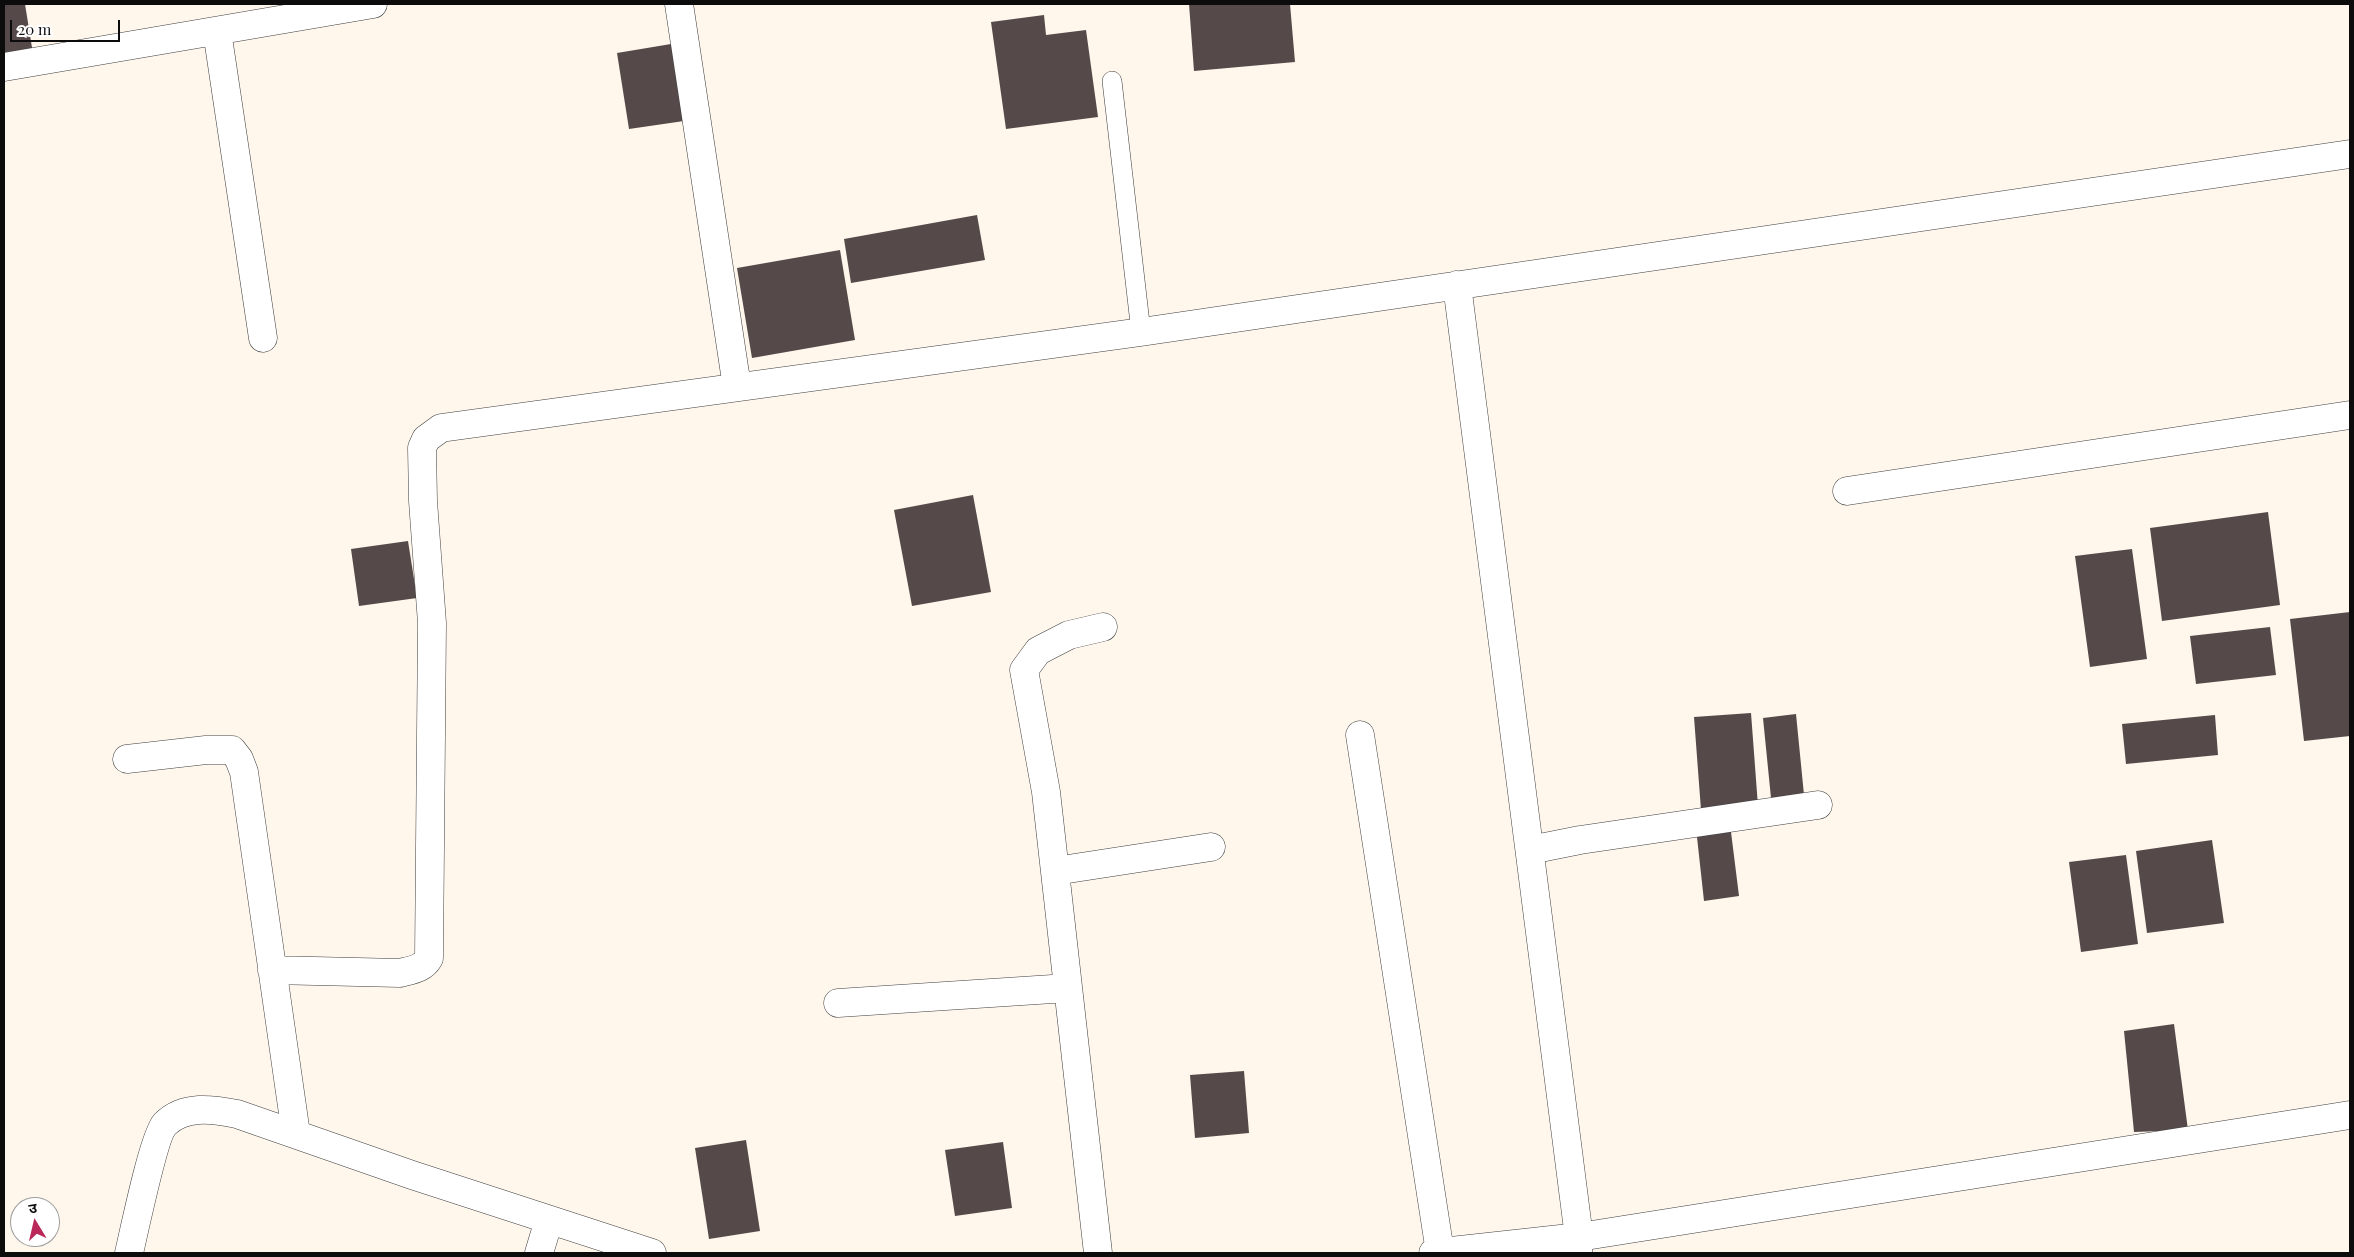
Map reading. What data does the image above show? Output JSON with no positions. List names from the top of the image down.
{
  "scale_bar": "20 m",
  "north": "top"
}
